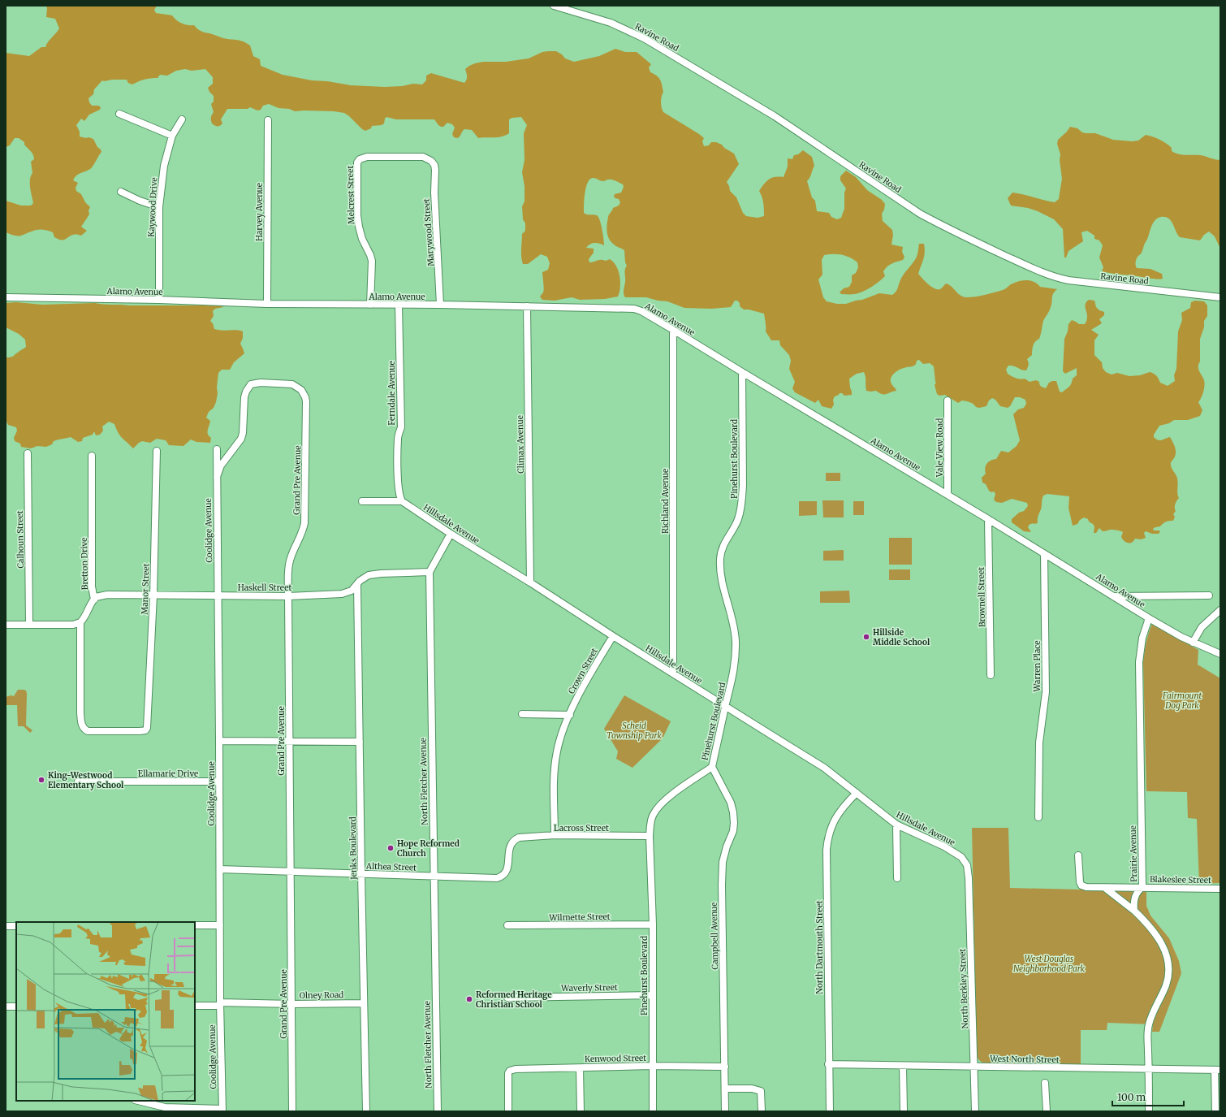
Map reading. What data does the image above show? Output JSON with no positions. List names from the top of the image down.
{
  "streets": {
    "street": [
      "Ravine Road",
      "Melcrest Street",
      "Kaywood Drive",
      "Harvey Avenue",
      "Marywood Street",
      "Alamo Avenue",
      "Ferndale Avenue",
      "Climax Avenue",
      "Vale View Road",
      "Pinehurst Boulevard",
      "Grand Pre Avenue",
      "Richland Avenue",
      "Hillsdale Avenue",
      "Coolidge Avenue",
      "Calhoun Street",
      "Bretton Drive",
      "Haskell Street",
      "Manor Street",
      "Brownell Street",
      "Warren Place",
      "Crown Street",
      "Ellamarie Drive",
      "North Fletcher Avenue",
      "Lacross Street",
      "Jenks Boulevard",
      "Prairie Avenue",
      "Althea Street",
      "Blakeslee Street",
      "Wilmette Street",
      "Campbell Avenue",
      "North Dartmouth Street",
      "Waverly Street",
      "North Berkley Street",
      "Olney Road",
      "Kenwood Street",
      "West North Street"
    ]
  },
  "crossings": [
    ["Melcrest Street", "Marywood Street"],
    ["Melcrest Street", "Alamo Avenue"],
    ["Kaywood Drive", "Alamo Avenue"],
    ["Harvey Avenue", "Alamo Avenue"],
    ["Marywood Street", "Alamo Avenue"],
    ["Alamo Avenue", "Ferndale Avenue"],
    ["Alamo Avenue", "Climax Avenue"],
    ["Alamo Avenue", "Vale View Road"],
    ["Alamo Avenue", "Pinehurst Boulevard"],
    ["Alamo Avenue", "Richland Avenue"],
    ["Alamo Avenue", "Brownell Street"],
    ["Alamo Avenue", "Warren Place"],
    ["Alamo Avenue", "Prairie Avenue"],
    ["Ferndale Avenue", "Hillsdale Avenue"],
    ["Climax Avenue", "Hillsdale Avenue"],
    ["Pinehurst Boulevard", "Hillsdale Avenue"],
    ["Pinehurst Boulevard", "Lacross Street"],
    ["Pinehurst Boulevard", "Wilmette Street"],
    ["Pinehurst Boulevard", "Campbell Avenue"],
    ["Pinehurst Boulevard", "Waverly Street"],
    ["Pinehurst Boulevard", "Kenwood Street"],
    ["Grand Pre Avenue", "Coolidge Avenue"],
    ["Grand Pre Avenue", "Haskell Street"],
    ["Grand Pre Avenue", "Althea Street"],
    ["Grand Pre Avenue", "Olney Road"],
    ["Richland Avenue", "Hillsdale Avenue"],
    ["Hillsdale Avenue", "Crown Street"],
    ["Hillsdale Avenue", "North Fletcher Avenue"],
    ["Hillsdale Avenue", "North Dartmouth Street"],
    ["Hillsdale Avenue", "North Berkley Street"],
    ["Coolidge Avenue", "Haskell Street"],
    ["Coolidge Avenue", "Ellamarie Drive"],
    ["Coolidge Avenue", "Althea Street"],
    ["Coolidge Avenue", "Olney Road"],
    ["Bretton Drive", "Haskell Street"],
    ["Bretton Drive", "Manor Street"],
    ["Haskell Street", "Manor Street"],
    ["Haskell Street", "North Fletcher Avenue"],
    ["Haskell Street", "Jenks Boulevard"],
    ["Crown Street", "Lacross Street"],
    ["North Fletcher Avenue", "Althea Street"],
    ["Lacross Street", "Althea Street"],
    ["Jenks Boulevard", "Althea Street"],
    ["Jenks Boulevard", "Olney Road"],
    ["Prairie Avenue", "Blakeslee Street"],
    ["Campbell Avenue", "Kenwood Street"],
    ["North Dartmouth Street", "West North Street"],
    ["North Berkley Street", "West North Street"]
  ],
  "parks": ["Fairmount Dog Park", "Scheid Township Park", "West Douglas Neighborhood Park"],
  "places": [
    "Hillside Middle School",
    "King-Westwood Elementary School",
    "Hope Reformed Church",
    "Reformed Heritage Christian School"
  ],
  "scale_bar": "100 m"
}
